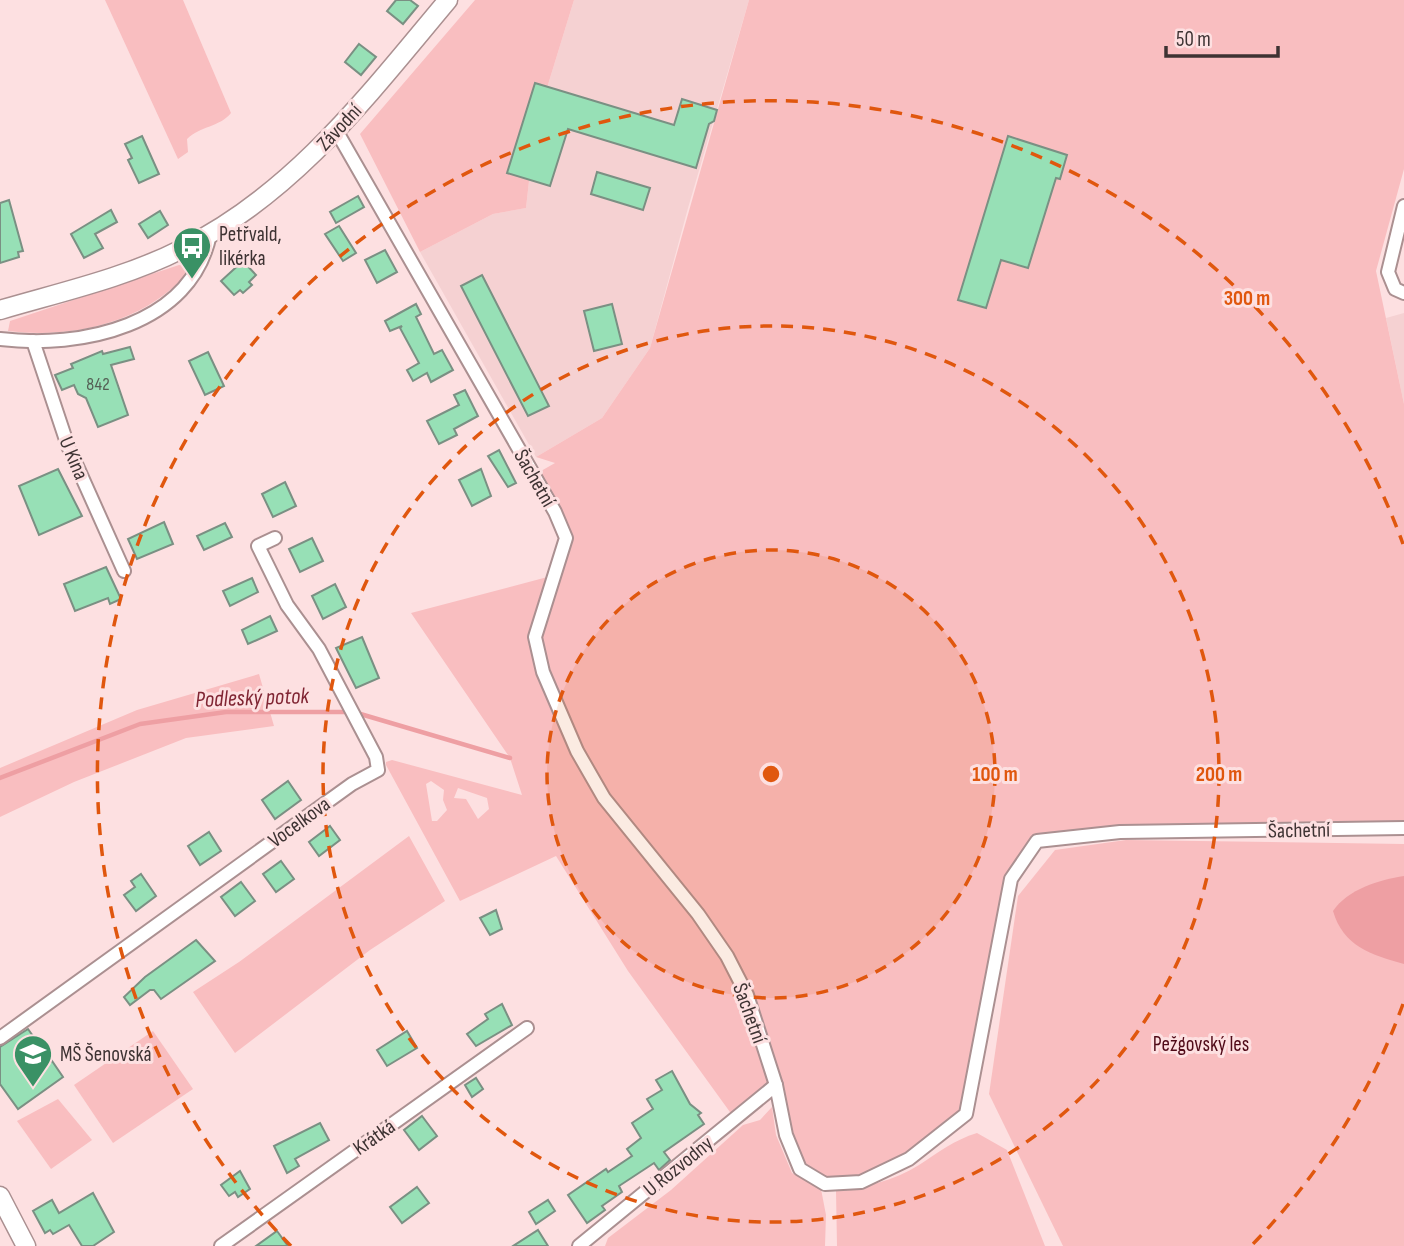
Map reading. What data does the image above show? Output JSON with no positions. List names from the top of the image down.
{
  "streets": {
    "street": [
      "Závodní",
      "U Kina",
      "Šachetní",
      "Vocelkova",
      "Krátká",
      "U Rozvodny"
    ]
  },
  "crossings": [
    ["Závodní", "Šachetní"],
    ["Šachetní", "U Rozvodny"]
  ],
  "water": ["Podleský potok"],
  "parks": ["Pežgovský les"],
  "places": {
    "bus stop": ["Petřvald, likérka"],
    "school or university": ["MŠ Šenovská"]
  },
  "house_numbers": ["842"],
  "scale_bar": "50 m",
  "rings": ["300 m", "100 m", "200 m"]
}
